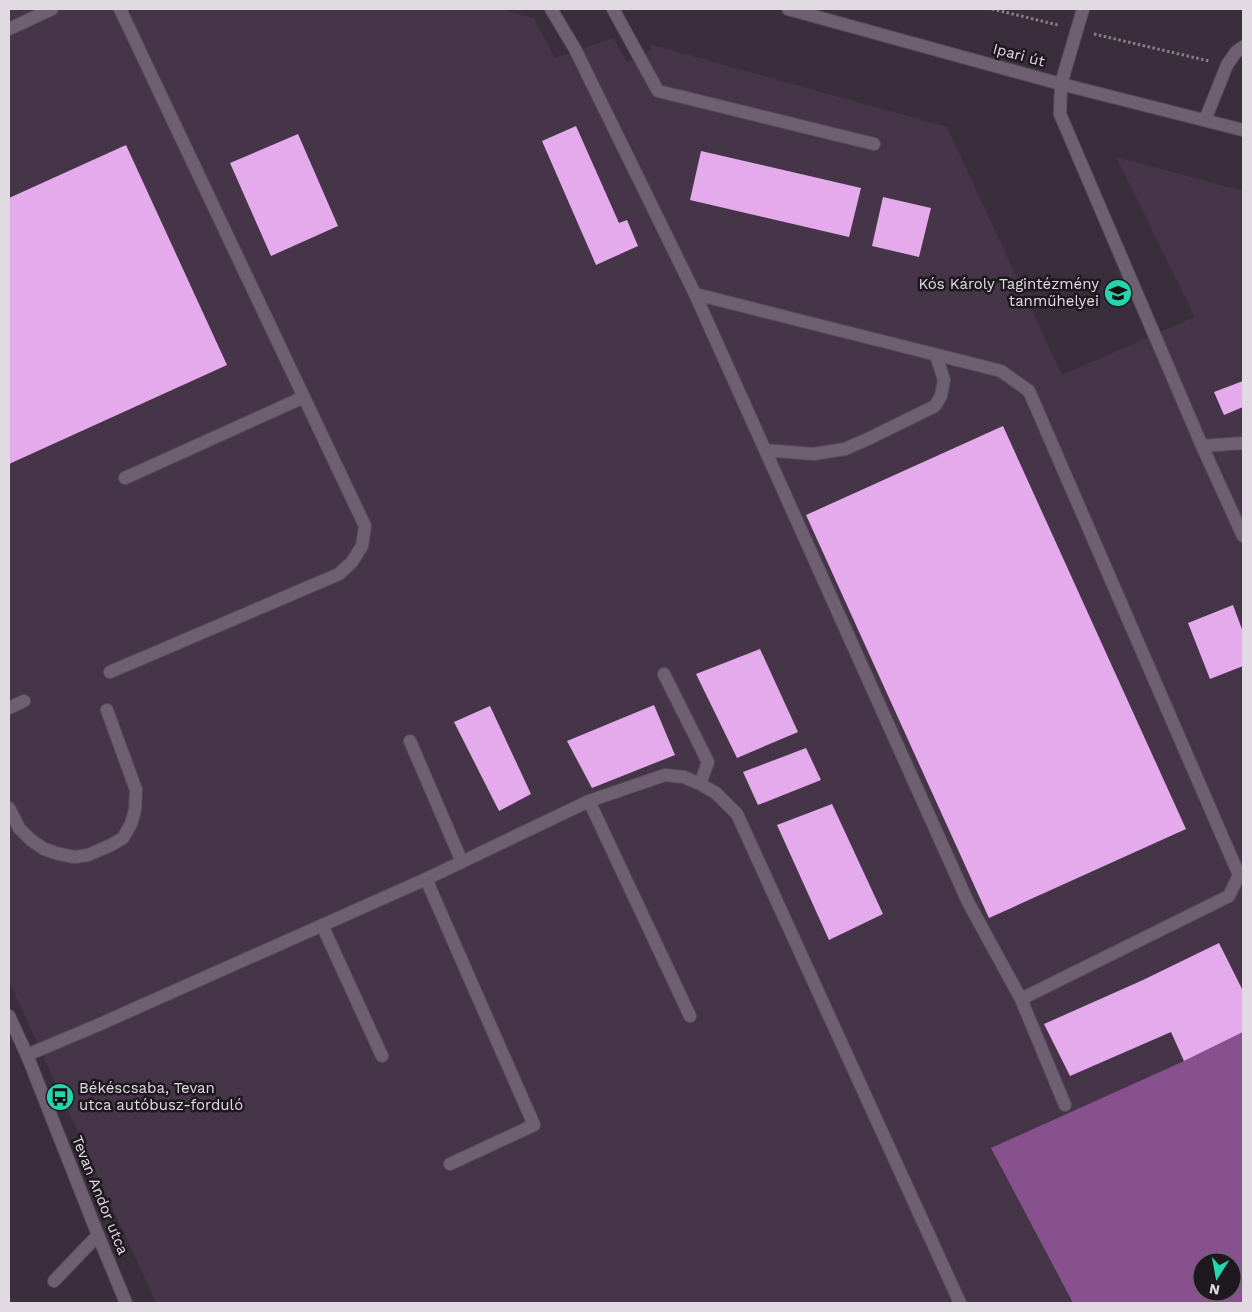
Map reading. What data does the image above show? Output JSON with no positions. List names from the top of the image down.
{
  "streets": {
    "street": ["Ipari út", "Tevan Andor utca"]
  },
  "places": {
    "school or university": ["Kós Károly Tagintézmény tanműhelyei"],
    "bus stop": ["Békéscsaba, Tevan utca autóbusz-forduló"]
  },
  "north": "bottom"
}
